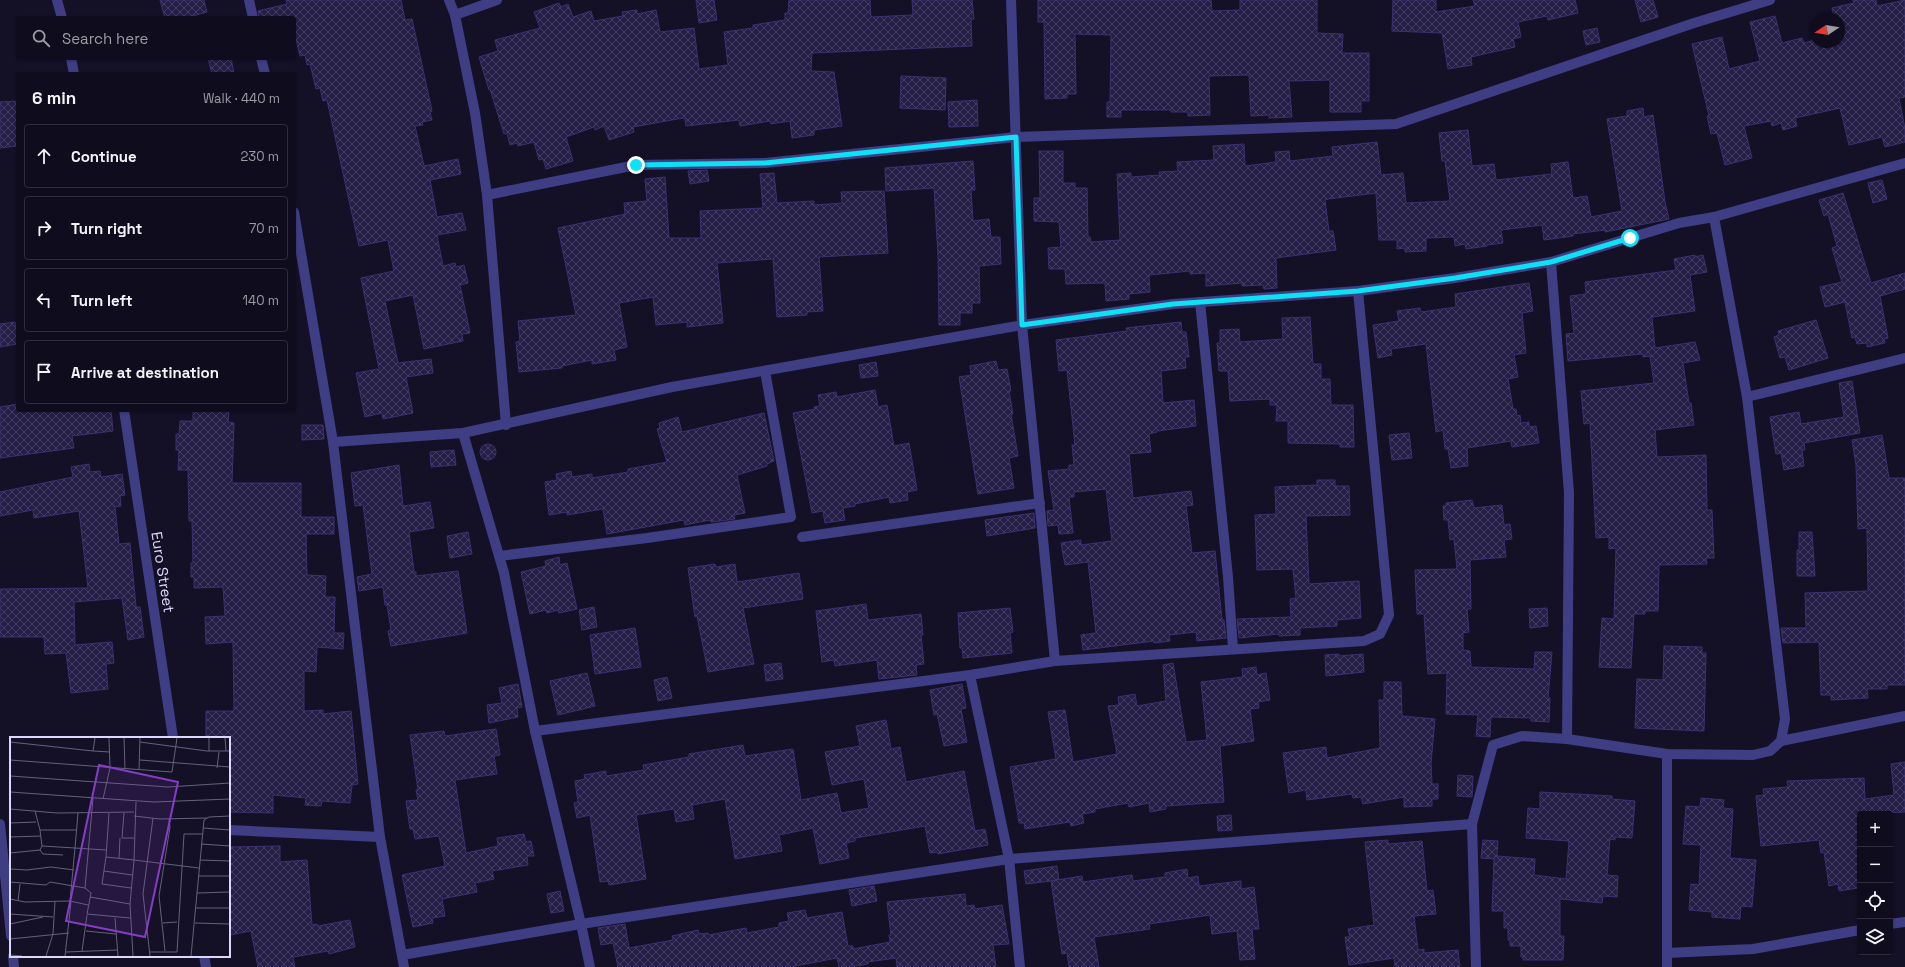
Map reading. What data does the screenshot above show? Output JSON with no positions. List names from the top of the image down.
{
  "streets": {
    "street": ["Euro Street"]
  },
  "north": "left",
  "page": {
    "search": "Search here",
    "heading": ["6 min", "Walk · 440 m"],
    "list": [
      ["Continue", "230 m"],
      ["Turn right", "70 m"],
      ["Turn left", "140 m"],
      "Arrive at destination"
    ],
    "map_buttons": ["+", "−"]
  }
}
